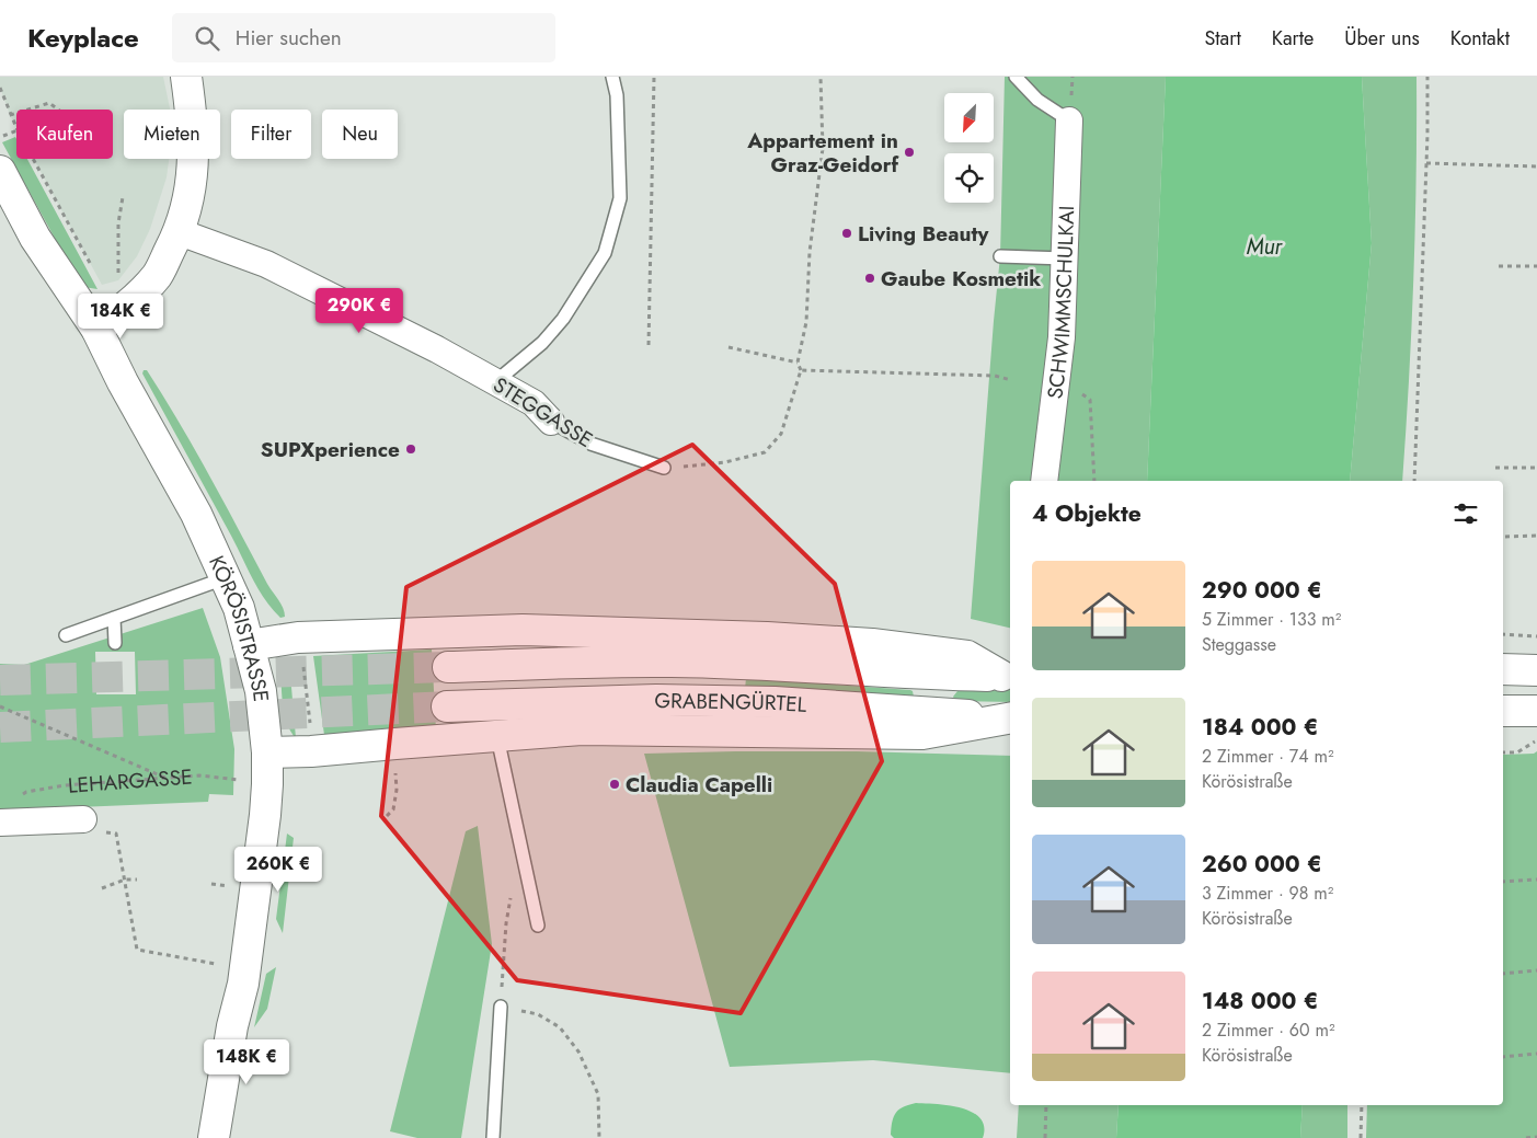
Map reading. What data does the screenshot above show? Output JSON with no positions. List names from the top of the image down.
{
  "streets": {
    "main road": ["KÖRÖSISTRASSE", "GRABENGÜRTEL"],
    "street": ["SCHWIMMSCHULKAI", "STEGGASSE", "LEHARGASSE"]
  },
  "crossings": [
    ["KÖRÖSISTRASSE", "LEHARGASSE"]
  ],
  "water": ["Mur"],
  "places": [
    "Appartement in Graz-Geidorf",
    "Living Beauty",
    "Gaube Kosmetik",
    "SUPXperience",
    "Claudia Capelli"
  ],
  "north": "bottom left",
  "page": {
    "header": "Keyplace",
    "search": "Hier suchen",
    "nav": [
      "Start",
      "Karte",
      "Über uns",
      "Kontakt"
    ],
    "chip": [
      "Kaufen",
      "Mieten",
      "Filter",
      "Neu"
    ],
    "price": [
      "290K €",
      "184K €",
      "260K €",
      "148K €"
    ],
    "heading": "4 Objekte",
    "list": [
      {
        "name": "290 000 €",
        "note": "5 Zimmer · 133 m² · Steggasse"
      },
      {
        "name": "184 000 €",
        "note": "2 Zimmer · 74 m² · Körösistraße"
      },
      {
        "name": "260 000 €",
        "note": "3 Zimmer · 98 m² · Körösistraße"
      },
      {
        "name": "148 000 €",
        "note": "2 Zimmer · 60 m² · Körösistraße"
      }
    ]
  }
}
